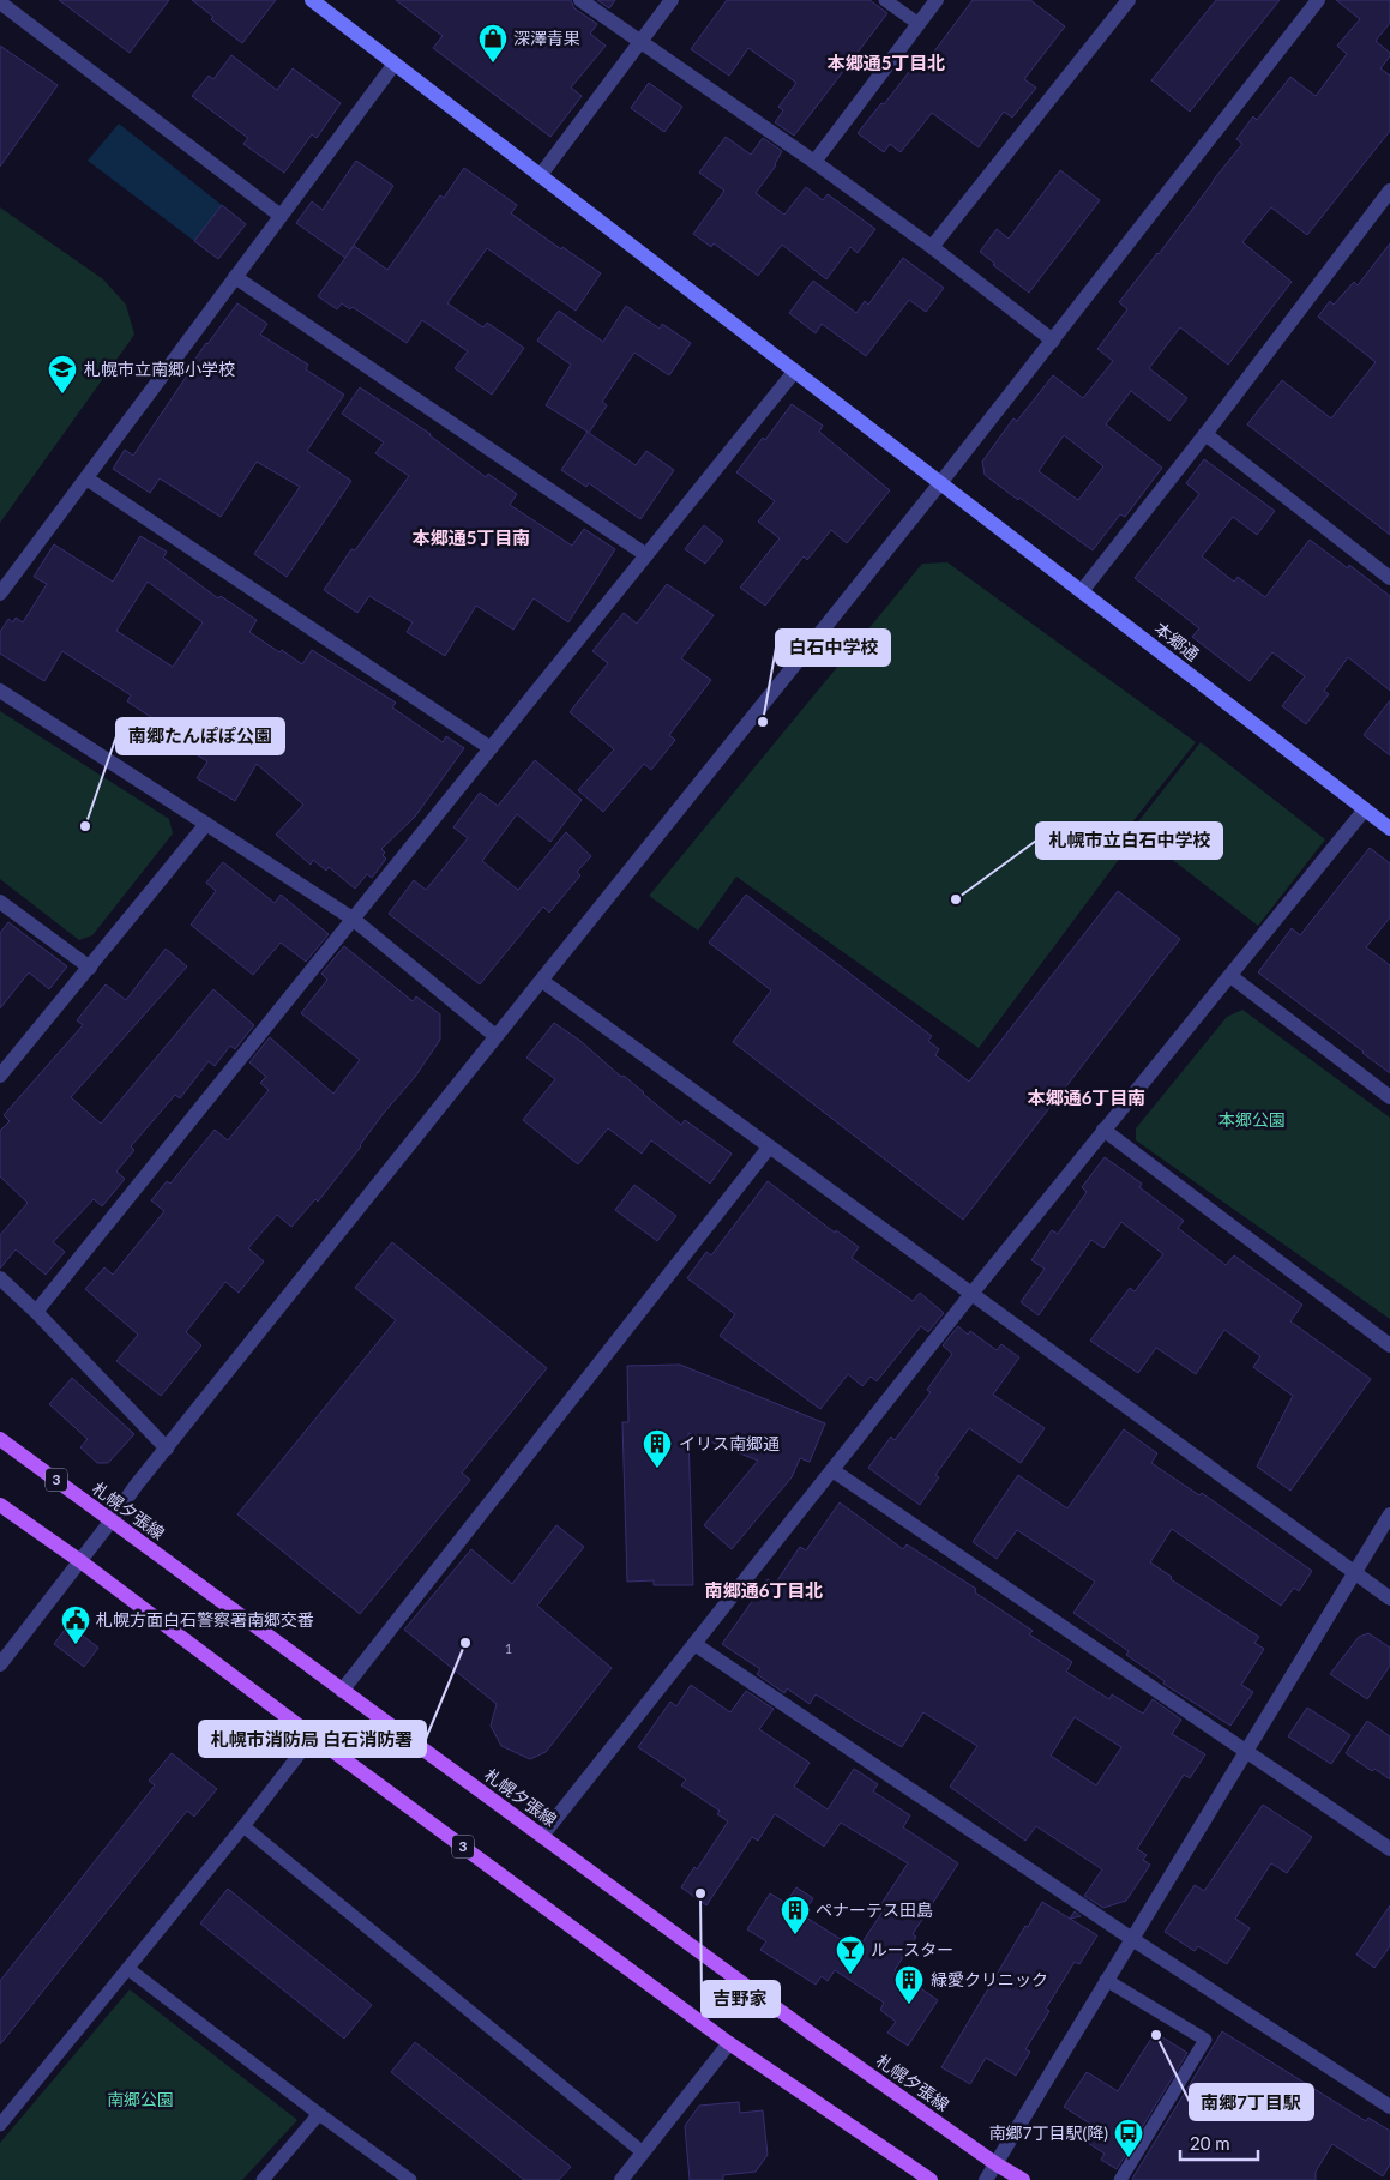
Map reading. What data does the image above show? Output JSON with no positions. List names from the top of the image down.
{
  "streets": {
    "main road": ["3", "札幌夕張線"],
    "street": ["本郷通"]
  },
  "districts": [
    "本郷通5丁目北",
    "本郷通5丁目南",
    "本郷通6丁目南",
    "南郷通6丁目北"
  ],
  "parks": ["本郷公園", "南郷公園"],
  "places": {
    "shop": ["深澤青果"],
    "school or university": ["札幌市立南郷小学校"],
    "other": [
      "白石中学校",
      "南郷たんぽぽ公園",
      "札幌市立白石中学校",
      "札幌市消防局 白石消防署",
      "吉野家",
      "南郷7丁目駅"
    ],
    "building": ["イリス南郷通", "ペナーテス田島", "緑愛クリニック"],
    "public building": ["札幌方面白石警察署南郷交番"],
    "bar": ["ルースター"],
    "bus stop": ["南郷7丁目駅(降)"]
  },
  "house_numbers": ["1"],
  "scale_bar": "20 m"
}
